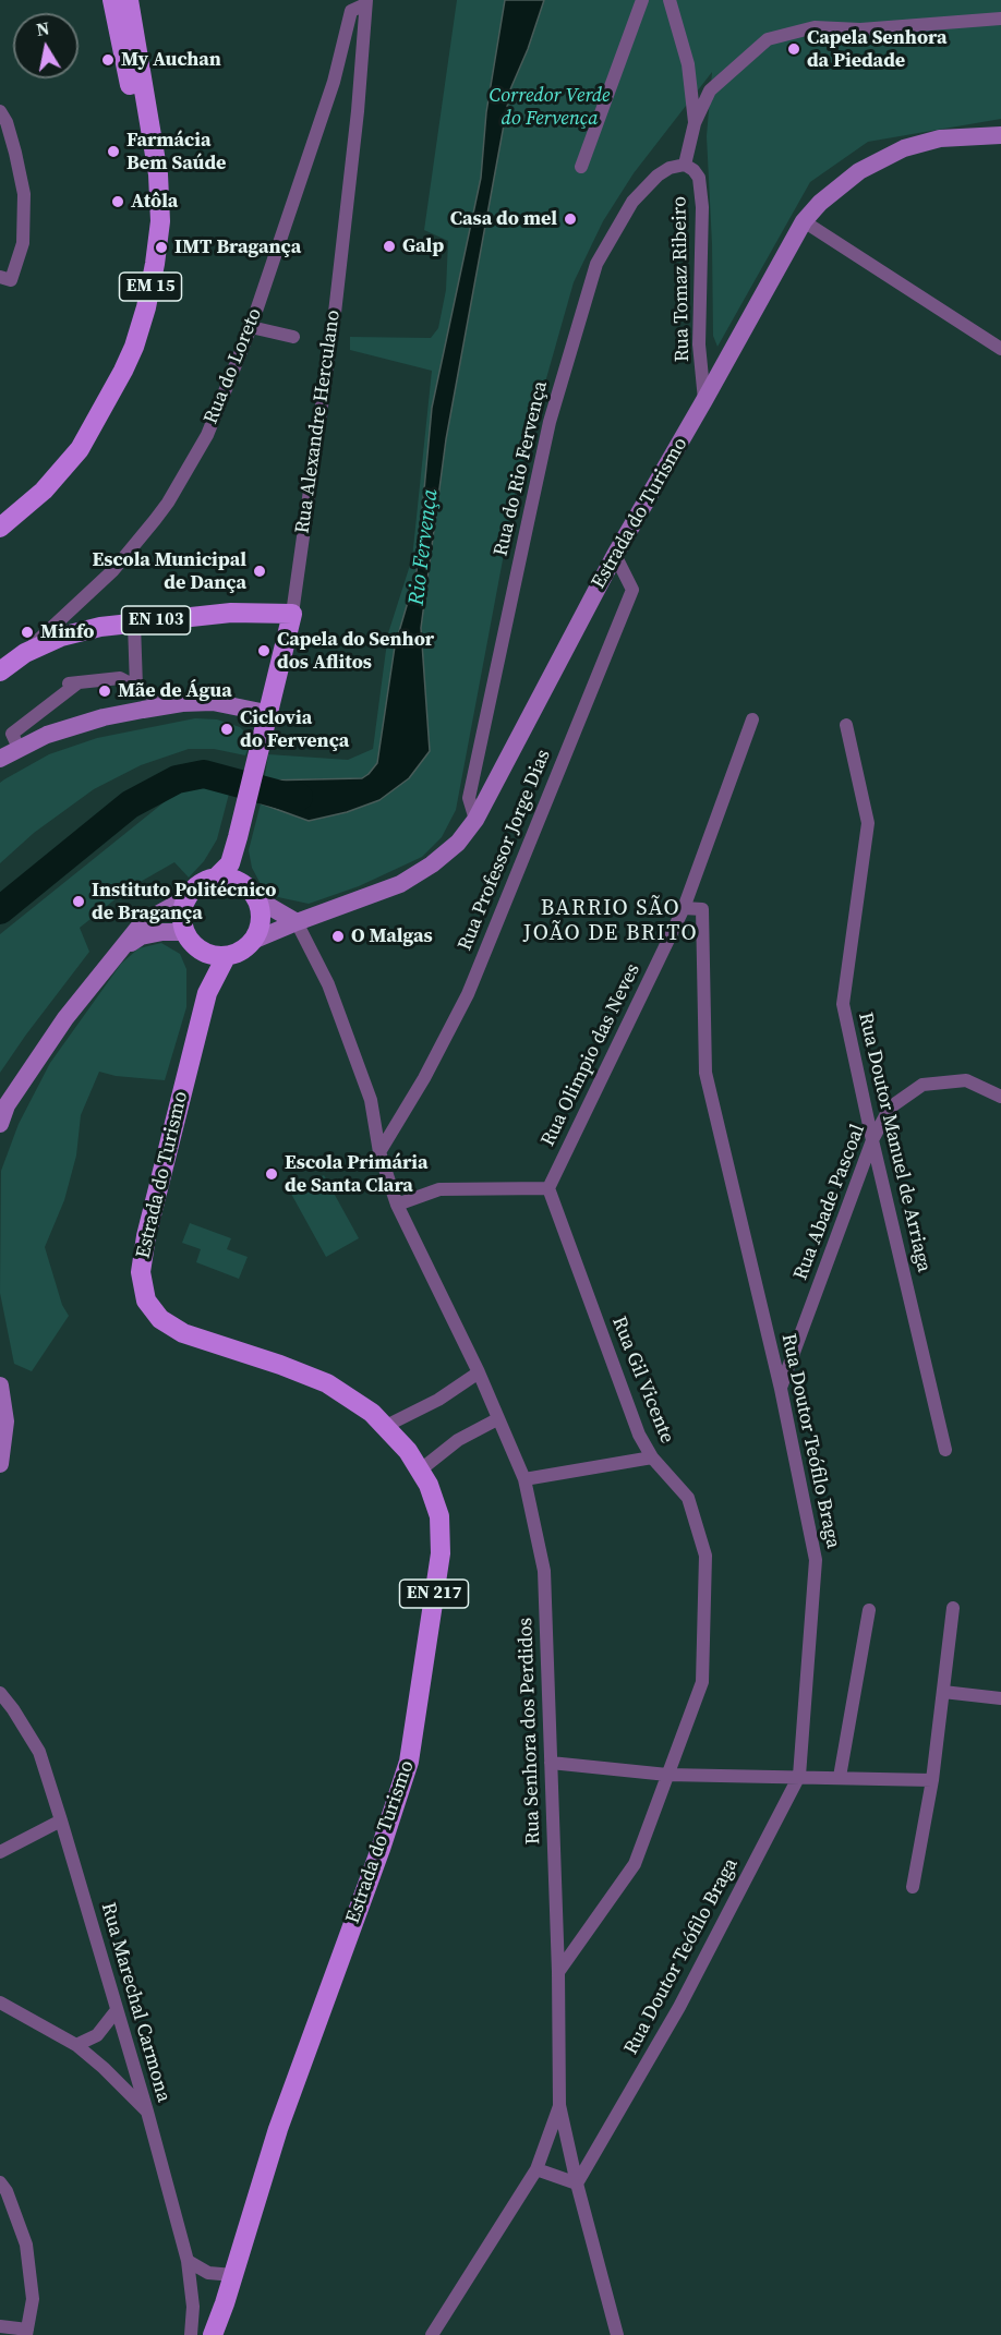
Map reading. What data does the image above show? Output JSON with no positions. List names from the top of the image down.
{
  "streets": {
    "main road": [
      "EM 15",
      "Rua do Loreto",
      "Rua Alexandre Herculano",
      "Estrada do Turismo",
      "EN 103",
      "EN 217"
    ],
    "street": [
      "Rua Tomaz Ribeiro",
      "Rua do Rio Fervença",
      "Rua Professor Jorge Dias",
      "Rua Olimpio das Neves",
      "Rua Doutor Manuel de Arriaga",
      "Rua Abade Pascoal",
      "Rua Gil Vicente",
      "Rua Doutor Teófilo Braga",
      "Rua Senhora dos Perdidos",
      "Rua Marechal Carmona"
    ]
  },
  "crossings": [
    ["Rua Tomaz Ribeiro", "Rua do Rio Fervença"],
    ["Rua Tomaz Ribeiro", "Estrada do Turismo"],
    ["Rua do Loreto", "Rua Alexandre Herculano"],
    ["Rua do Loreto", "EN 103"],
    ["Rua Alexandre Herculano", "Estrada do Turismo"],
    ["Rua Alexandre Herculano", "EN 103"],
    ["Rua do Rio Fervença", "Estrada do Turismo"],
    ["Estrada do Turismo", "Rua Professor Jorge Dias"],
    ["Estrada do Turismo", "Rua Senhora dos Perdidos"],
    ["Rua Professor Jorge Dias", "Rua Senhora dos Perdidos"],
    ["Rua Olimpio das Neves", "Rua Gil Vicente"],
    ["Rua Olimpio das Neves", "Rua Doutor Teófilo Braga"],
    ["Rua Doutor Manuel de Arriaga", "Rua Abade Pascoal"],
    ["Rua Abade Pascoal", "Rua Doutor Teófilo Braga"],
    ["Rua Gil Vicente", "Rua Senhora dos Perdidos"],
    ["Rua Doutor Teófilo Braga", "Rua Senhora dos Perdidos"]
  ],
  "districts": ["BARRIO SÃO JOÃO DE BRITO"],
  "water": ["Rio Fervença"],
  "parks": ["Corredor Verde do Fervença"],
  "places": [
    "Capela Senhora da Piedade",
    "My Auchan",
    "Farmácia Bem Saúde",
    "Atôla",
    "Casa do mel",
    "Galp",
    "IMT Bragança",
    "Escola Municipal de Dança",
    "Minfo",
    "Capela do Senhor dos Aflitos",
    "Mãe de Água",
    "Ciclovia do Fervença",
    "Instituto Politécnico de Bragança",
    "O Malgas",
    "Escola Primária de Santa Clara"
  ],
  "north": "top"
}
